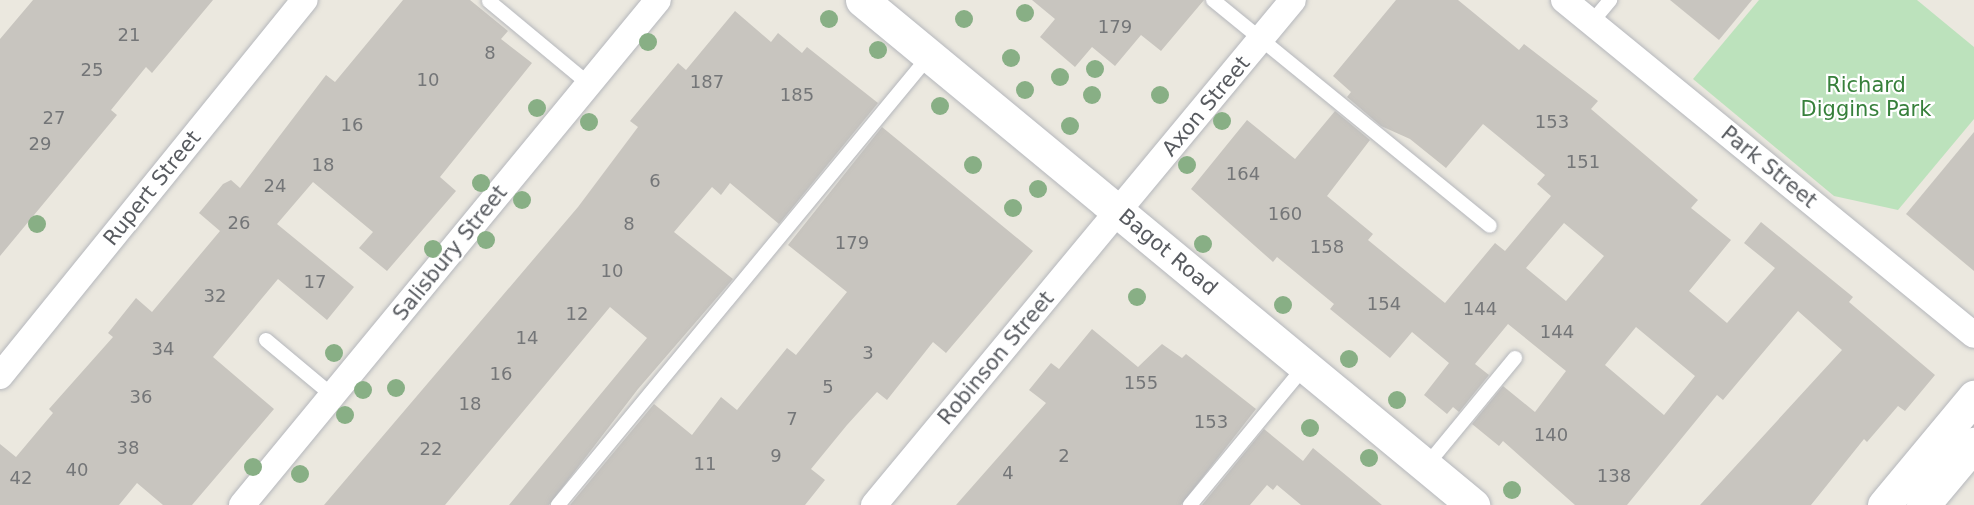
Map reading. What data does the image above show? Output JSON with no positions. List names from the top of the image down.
{
  "streets": {
    "main road": ["Bagot Road"],
    "street": [
      "Axon Street",
      "Park Street",
      "Rupert Street",
      "Salisbury Street",
      "Robinson Street"
    ]
  },
  "crossings": [
    ["Axon Street", "Bagot Road"],
    ["Axon Street", "Robinson Street"],
    ["Bagot Road", "Robinson Street"]
  ],
  "parks": ["Richard Diggins Park"],
  "house_numbers": [
    "179",
    "21",
    "8",
    "25",
    "10",
    "187",
    "185",
    "27",
    "153",
    "16",
    "29",
    "151",
    "18",
    "164",
    "6",
    "24",
    "160",
    "26",
    "8",
    "179",
    "158",
    "10",
    "17",
    "32",
    "154",
    "144",
    "12",
    "144",
    "14",
    "34",
    "3",
    "16",
    "155",
    "5",
    "36",
    "18",
    "7",
    "153",
    "140",
    "38",
    "22",
    "9",
    "2",
    "11",
    "40",
    "4",
    "138",
    "42"
  ]
}
